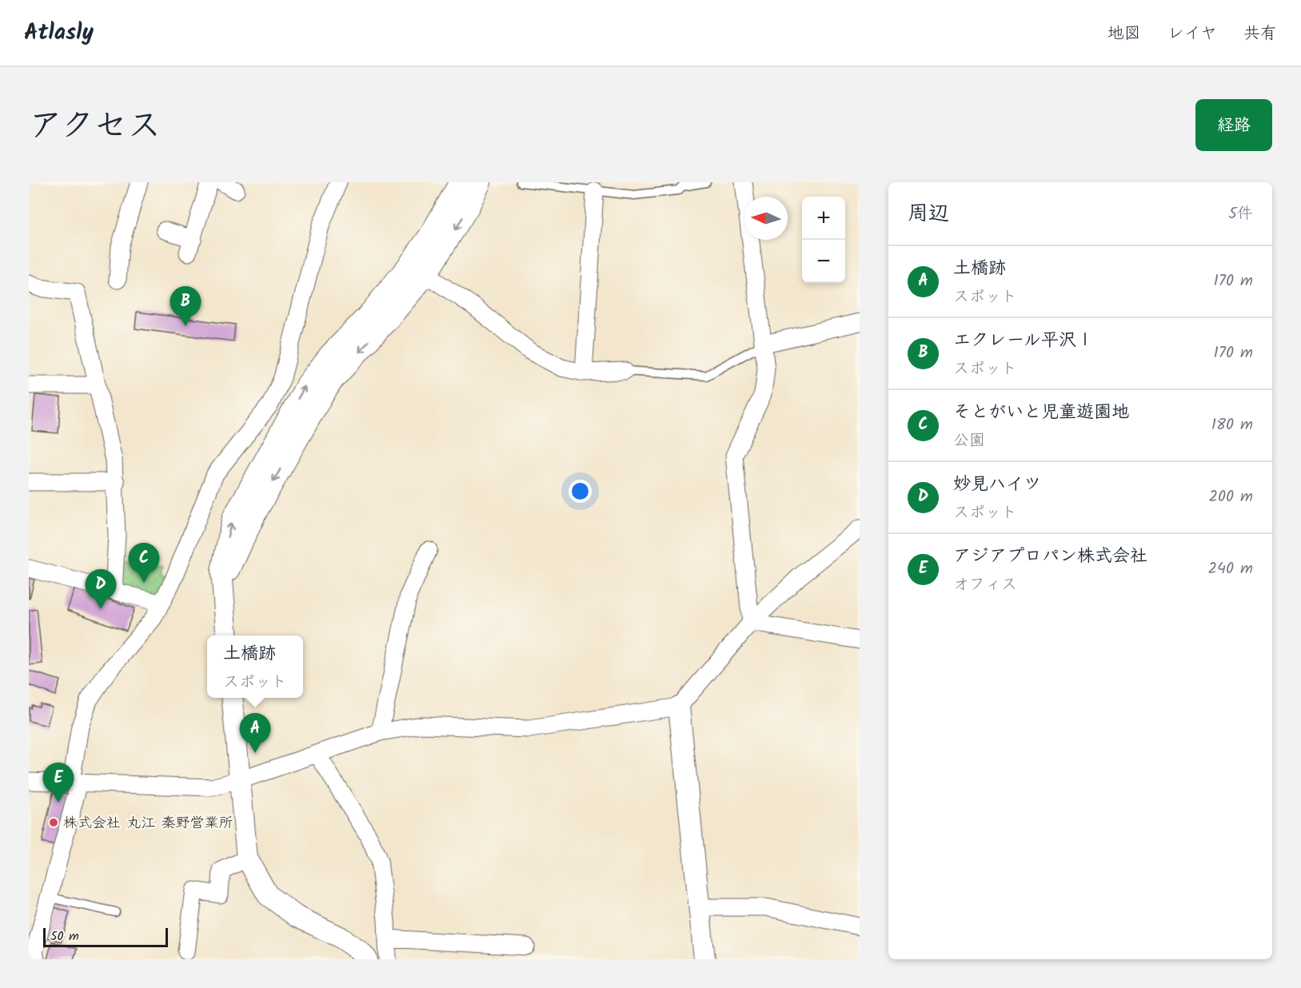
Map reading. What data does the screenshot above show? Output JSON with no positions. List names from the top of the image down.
{
  "places": ["株式会社 丸江 秦野営業所"],
  "scale_bar": "50 m",
  "north": "left",
  "page": {
    "header": "Atlasly",
    "nav": ["地図", "レイヤ", "共有"],
    "title": "アクセス",
    "buttons": "経路",
    "heading": ["周辺", "5件"],
    "map_buttons": ["+", "−"],
    "list": [
      {
        "mark": "A",
        "name": "土橋跡",
        "note": "スポット",
        "value": "170 m"
      },
      {
        "mark": "B",
        "name": "エクレール平沢Ⅰ",
        "note": "スポット",
        "value": "170 m"
      },
      {
        "mark": "C",
        "name": "そとがいと児童遊園地",
        "note": "公園",
        "value": "180 m"
      },
      {
        "mark": "D",
        "name": "妙見ハイツ",
        "note": "スポット",
        "value": "200 m"
      },
      {
        "mark": "E",
        "name": "アジアプロパン株式会社",
        "note": "オフィス",
        "value": "240 m"
      }
    ],
    "pins": [
      "B",
      "C",
      "D",
      "A",
      "E"
    ],
    "popup": ["土橋跡", "スポット"],
    "scale": "50 m"
  }
}
